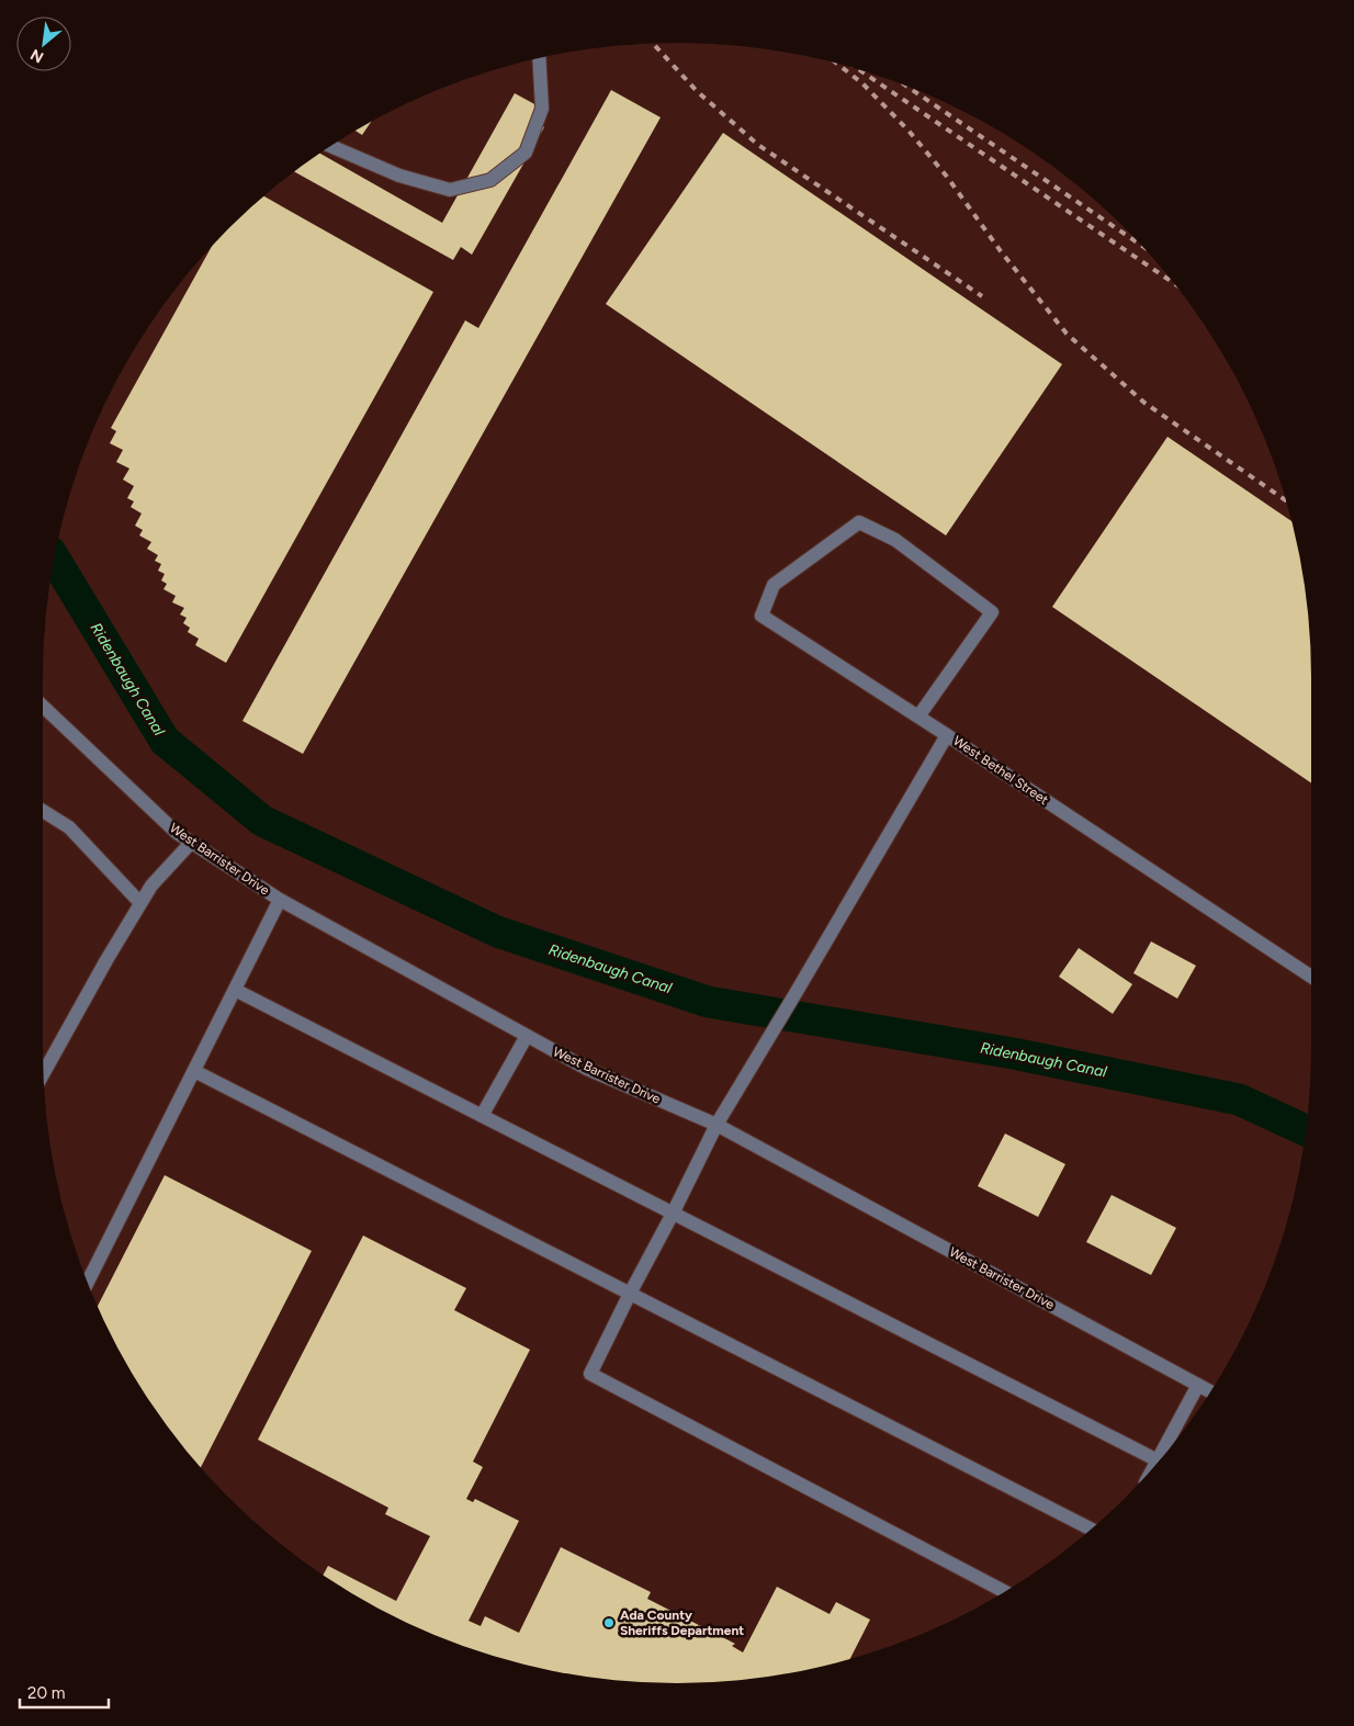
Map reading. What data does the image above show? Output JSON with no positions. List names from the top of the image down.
{
  "streets": {
    "street": ["West Bethel Street", "West Barrister Drive"]
  },
  "crossings": [
    ["West Bethel Street", "West Barrister Drive"]
  ],
  "water": ["Ridenbaugh Canal"],
  "places": ["Ada County Sheriffs Department"],
  "scale_bar": "20 m",
  "north": "bottom left"
}
